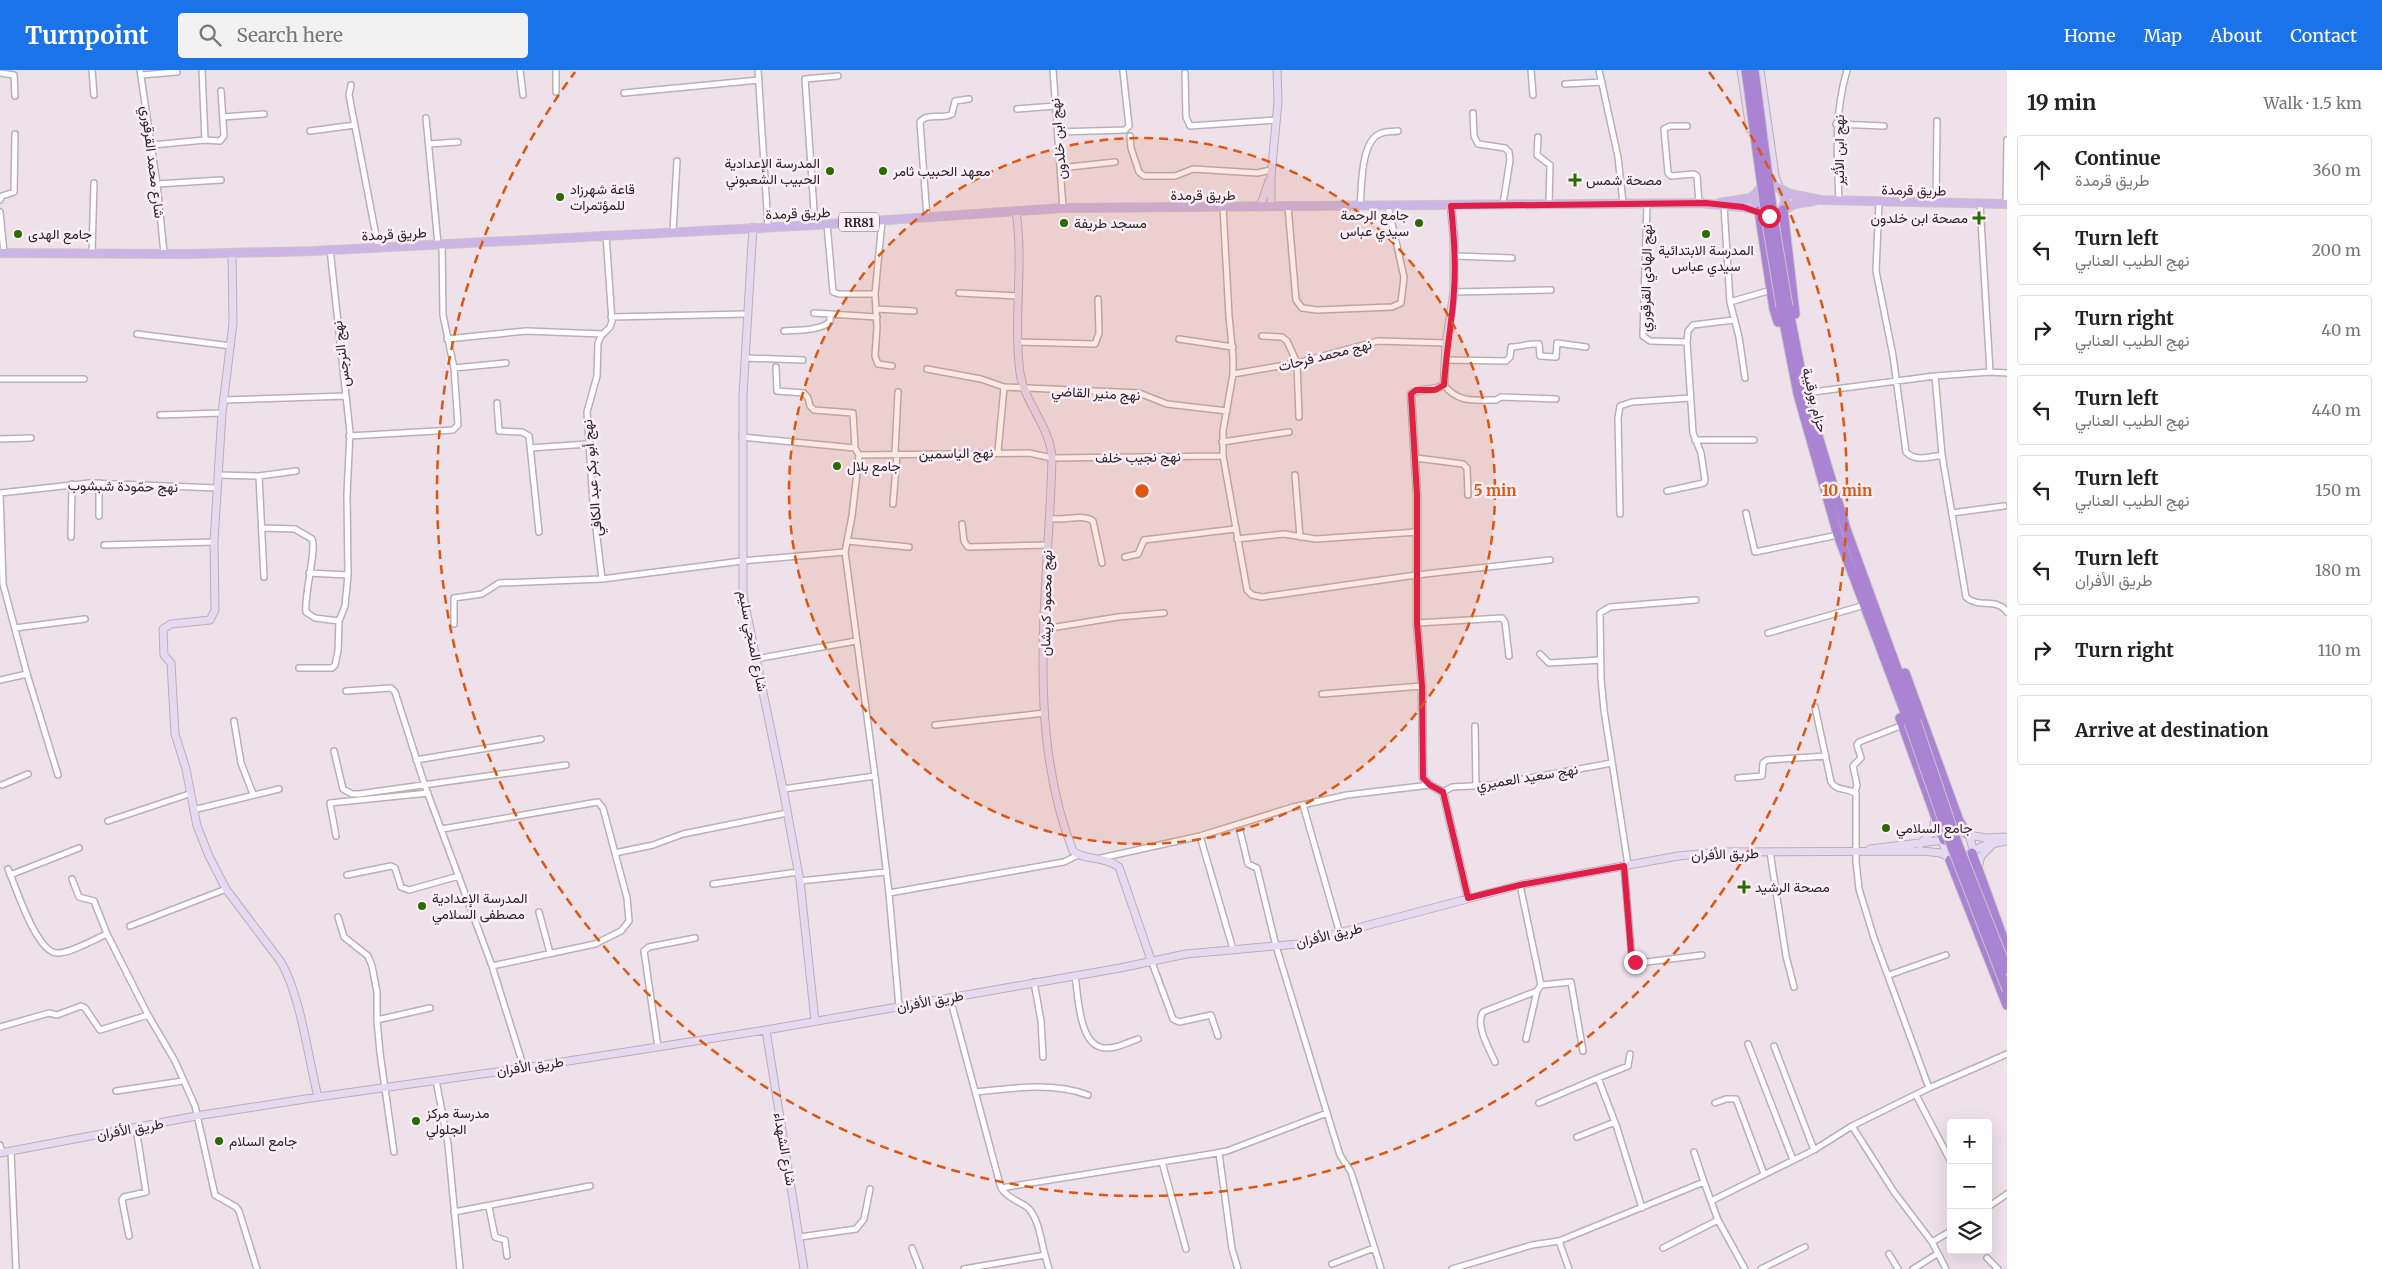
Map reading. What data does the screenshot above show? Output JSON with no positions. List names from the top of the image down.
{
  "streets": {
    "highway": ["حزام بورقيبة"],
    "main road": ["طريق قرمدة", "RR81"],
    "street": [
      "نهج ابن خلدون",
      "نهج ابن الأثير",
      "شارع محمد القرقوري",
      "نهج الهادي القرقوري",
      "نهج النرجس",
      "نهج محمد فرحات",
      "نهج منير القاضي",
      "نهج الياسمين",
      "نهج نجيب خلف",
      "نهج أبو بكر عبد الكافي",
      "نهج حمّودة شبشوب",
      "نهج محمود كريشان",
      "شارع المنجي سليم",
      "نهج سعيد العميري",
      "طريق الأفران",
      "شارع الشهداء"
    ]
  },
  "crossings": [
    ["نهج ابن خلدون", "طريق قرمدة"],
    ["نهج ابن الأثير", "طريق قرمدة"],
    ["شارع محمد القرقوري", "طريق قرمدة"],
    ["طريق قرمدة", "RR81"],
    ["طريق قرمدة", "نهج الهادي القرقوري"],
    ["طريق قرمدة", "نهج النرجس"],
    ["طريق قرمدة", "نهج أبو بكر عبد الكافي"],
    ["طريق قرمدة", "نهج محمود كريشان"],
    ["طريق قرمدة", "شارع المنجي سليم"],
    ["نهج منير القاضي", "نهج محمود كريشان"],
    ["نهج الياسمين", "نهج نجيب خلف"],
    ["نهج الياسمين", "نهج محمود كريشان"],
    ["نهج نجيب خلف", "نهج محمود كريشان"],
    ["شارع المنجي سليم", "طريق الأفران"],
    ["طريق الأفران", "شارع الشهداء"]
  ],
  "places": {
    "other": [
      "المدرسة الإعدادية الحبيب الشعبوني",
      "معهد الحبيب ثامر",
      "قاعة شهرزاد للمؤتمرات",
      "مسجد طريفة",
      "جامع الرحمة سيدي عباس",
      "جامع الهدى",
      "المدرسة الابتدائية سيدي عباس",
      "جامع بلال",
      "جامع السلامي",
      "المدرسة الإعدادية مصطفى السلامي",
      "مدرسة مركز الجلولي",
      "جامع السلام"
    ],
    "health": ["مصحة شمس", "مصحة ابن خلدون", "مصحة الرشيد"]
  },
  "page": {
    "header": "Turnpoint",
    "search": "Search here",
    "nav": [
      "Home",
      "Map",
      "About",
      "Contact"
    ],
    "heading": ["19 min", "Walk · 1.5 km"],
    "list": [
      ["Continue", "طريق قرمدة", "360 m"],
      ["Turn left", "نهج الطيب العنابي", "200 m"],
      ["Turn right", "نهج الطيب العنابي", "40 m"],
      ["Turn left", "نهج الطيب العنابي", "440 m"],
      ["Turn left", "نهج الطيب العنابي", "150 m"],
      ["Turn left", "طريق الأفران", "180 m"],
      ["Turn right", "110 m"],
      "Arrive at destination"
    ],
    "map_buttons": ["+", "−"]
  },
  "rings": ["5 min", "10 min"]
}
